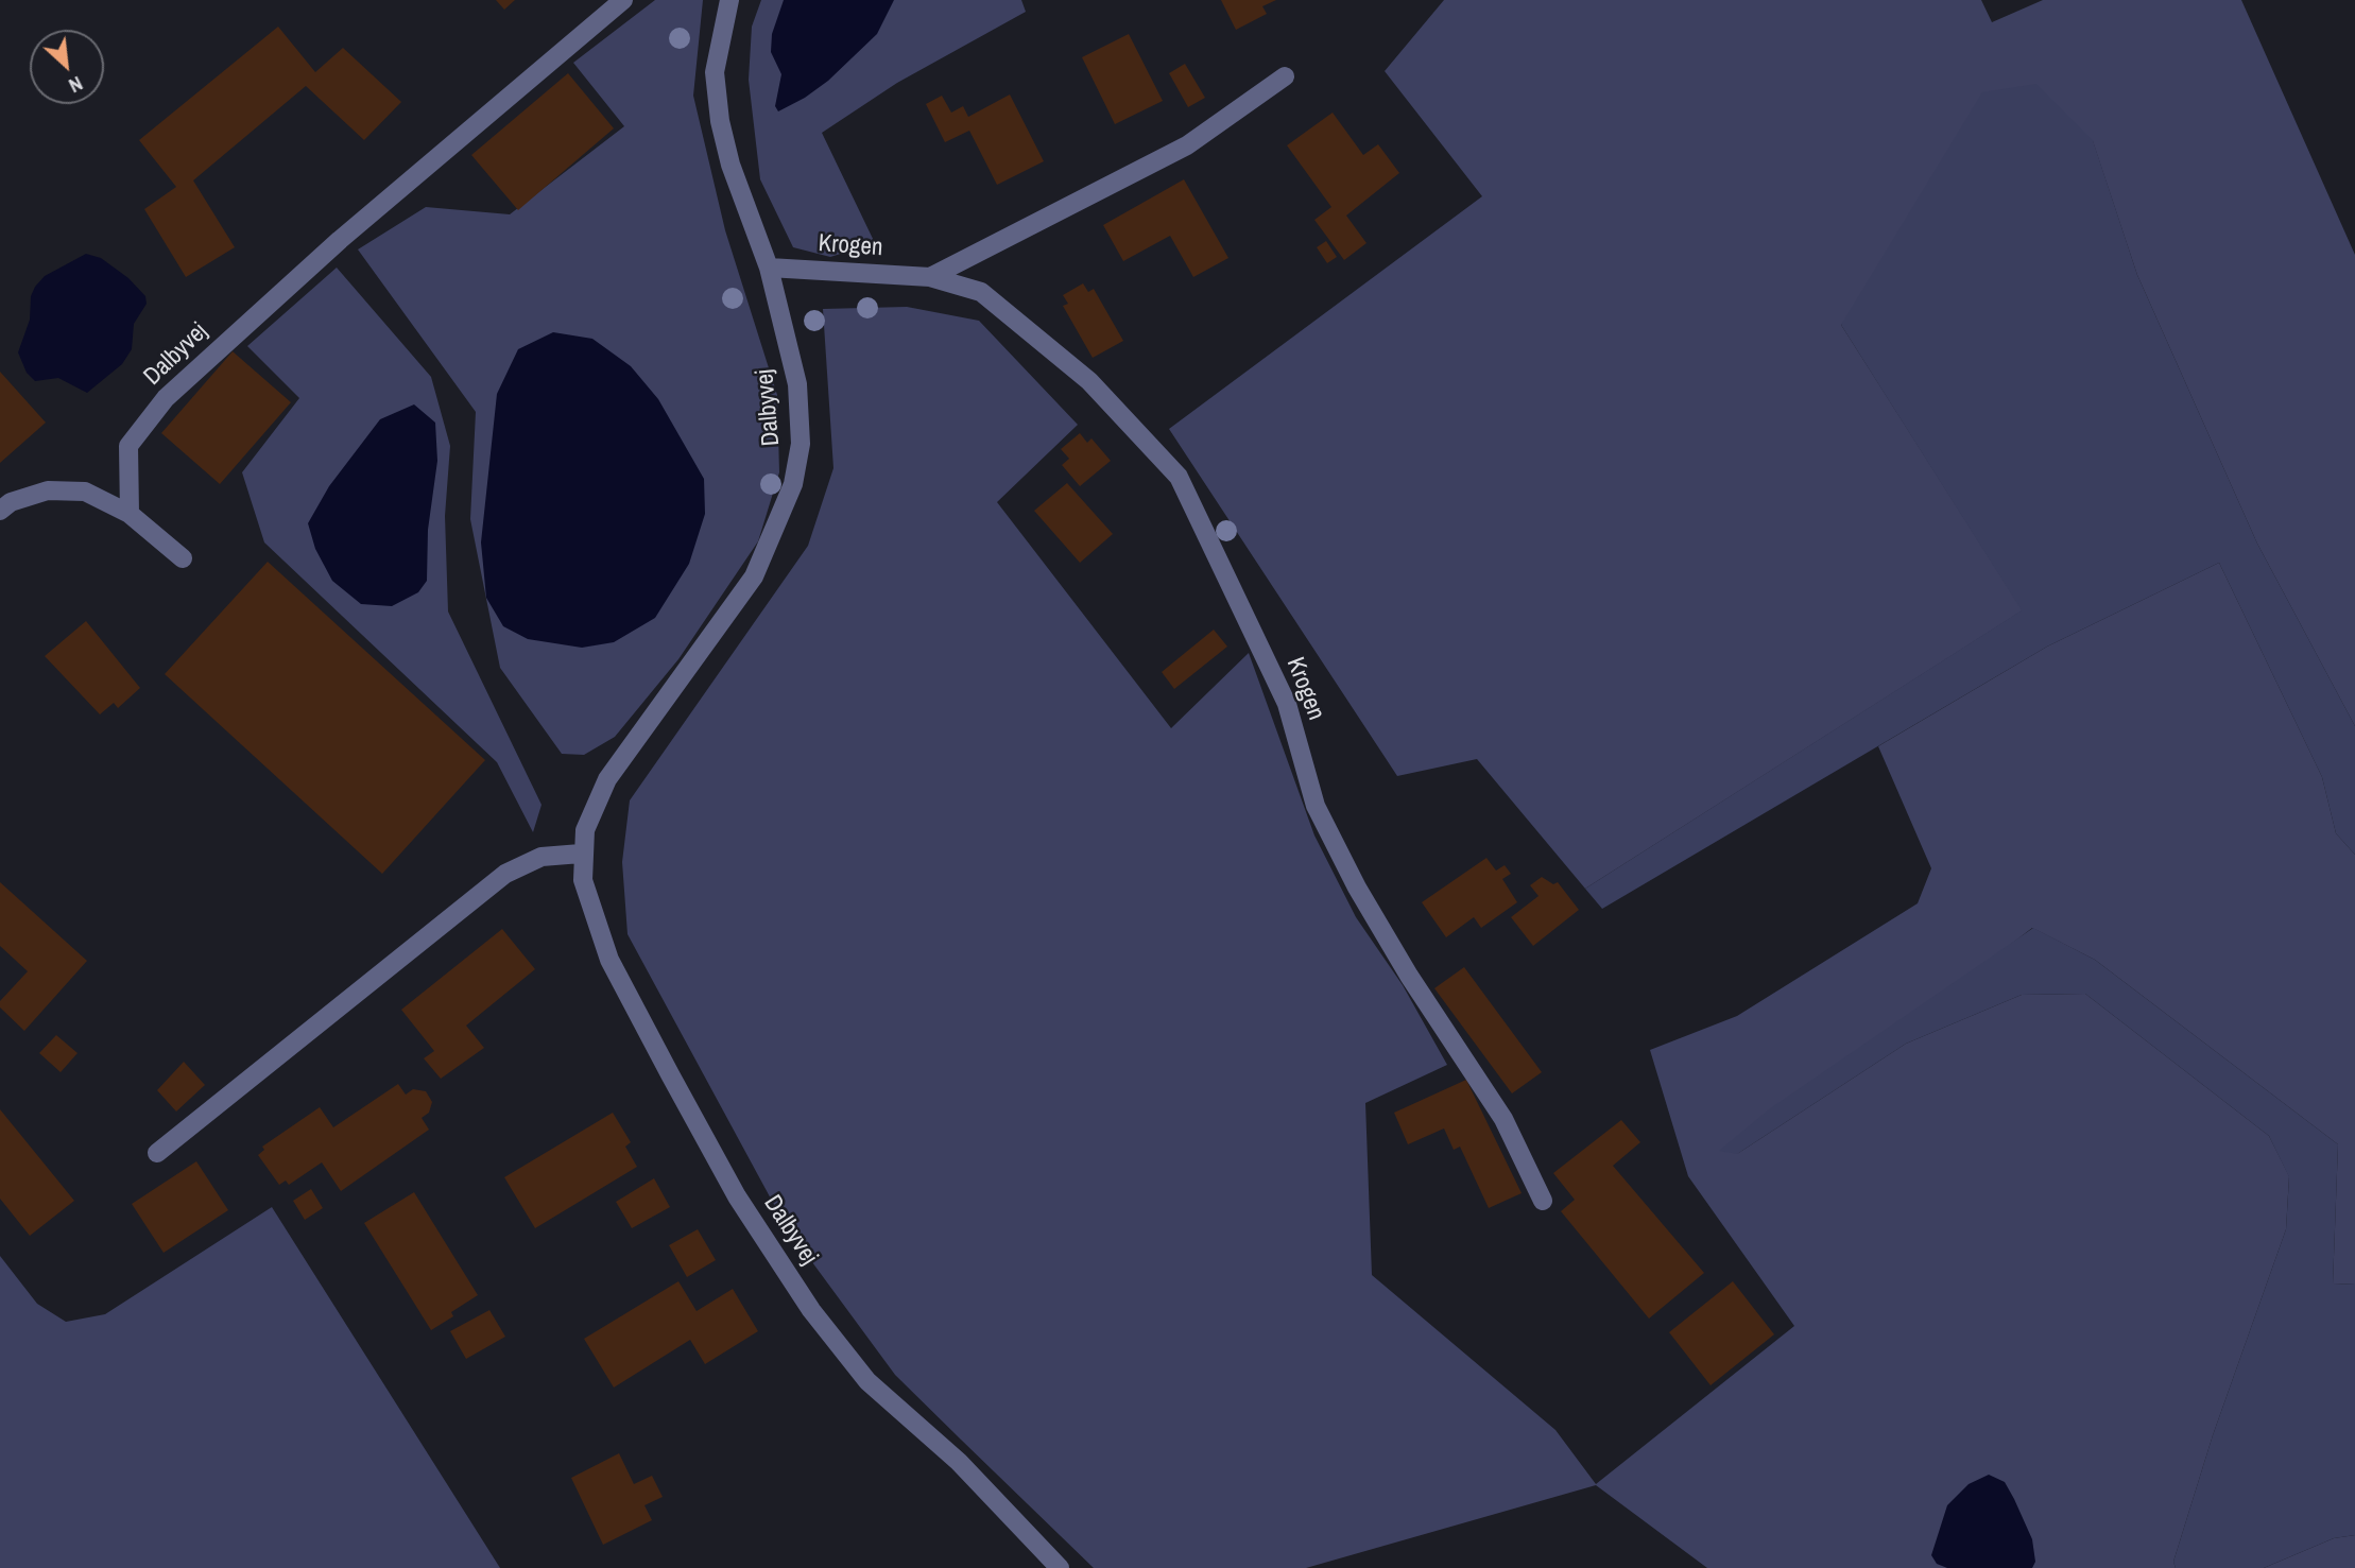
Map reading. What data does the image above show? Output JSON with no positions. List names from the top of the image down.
{
  "streets": {
    "street": ["Krogen", "Dalbyvej"]
  },
  "crossings": [
    ["Krogen", "Dalbyvej"]
  ],
  "north": "bottom right"
}
